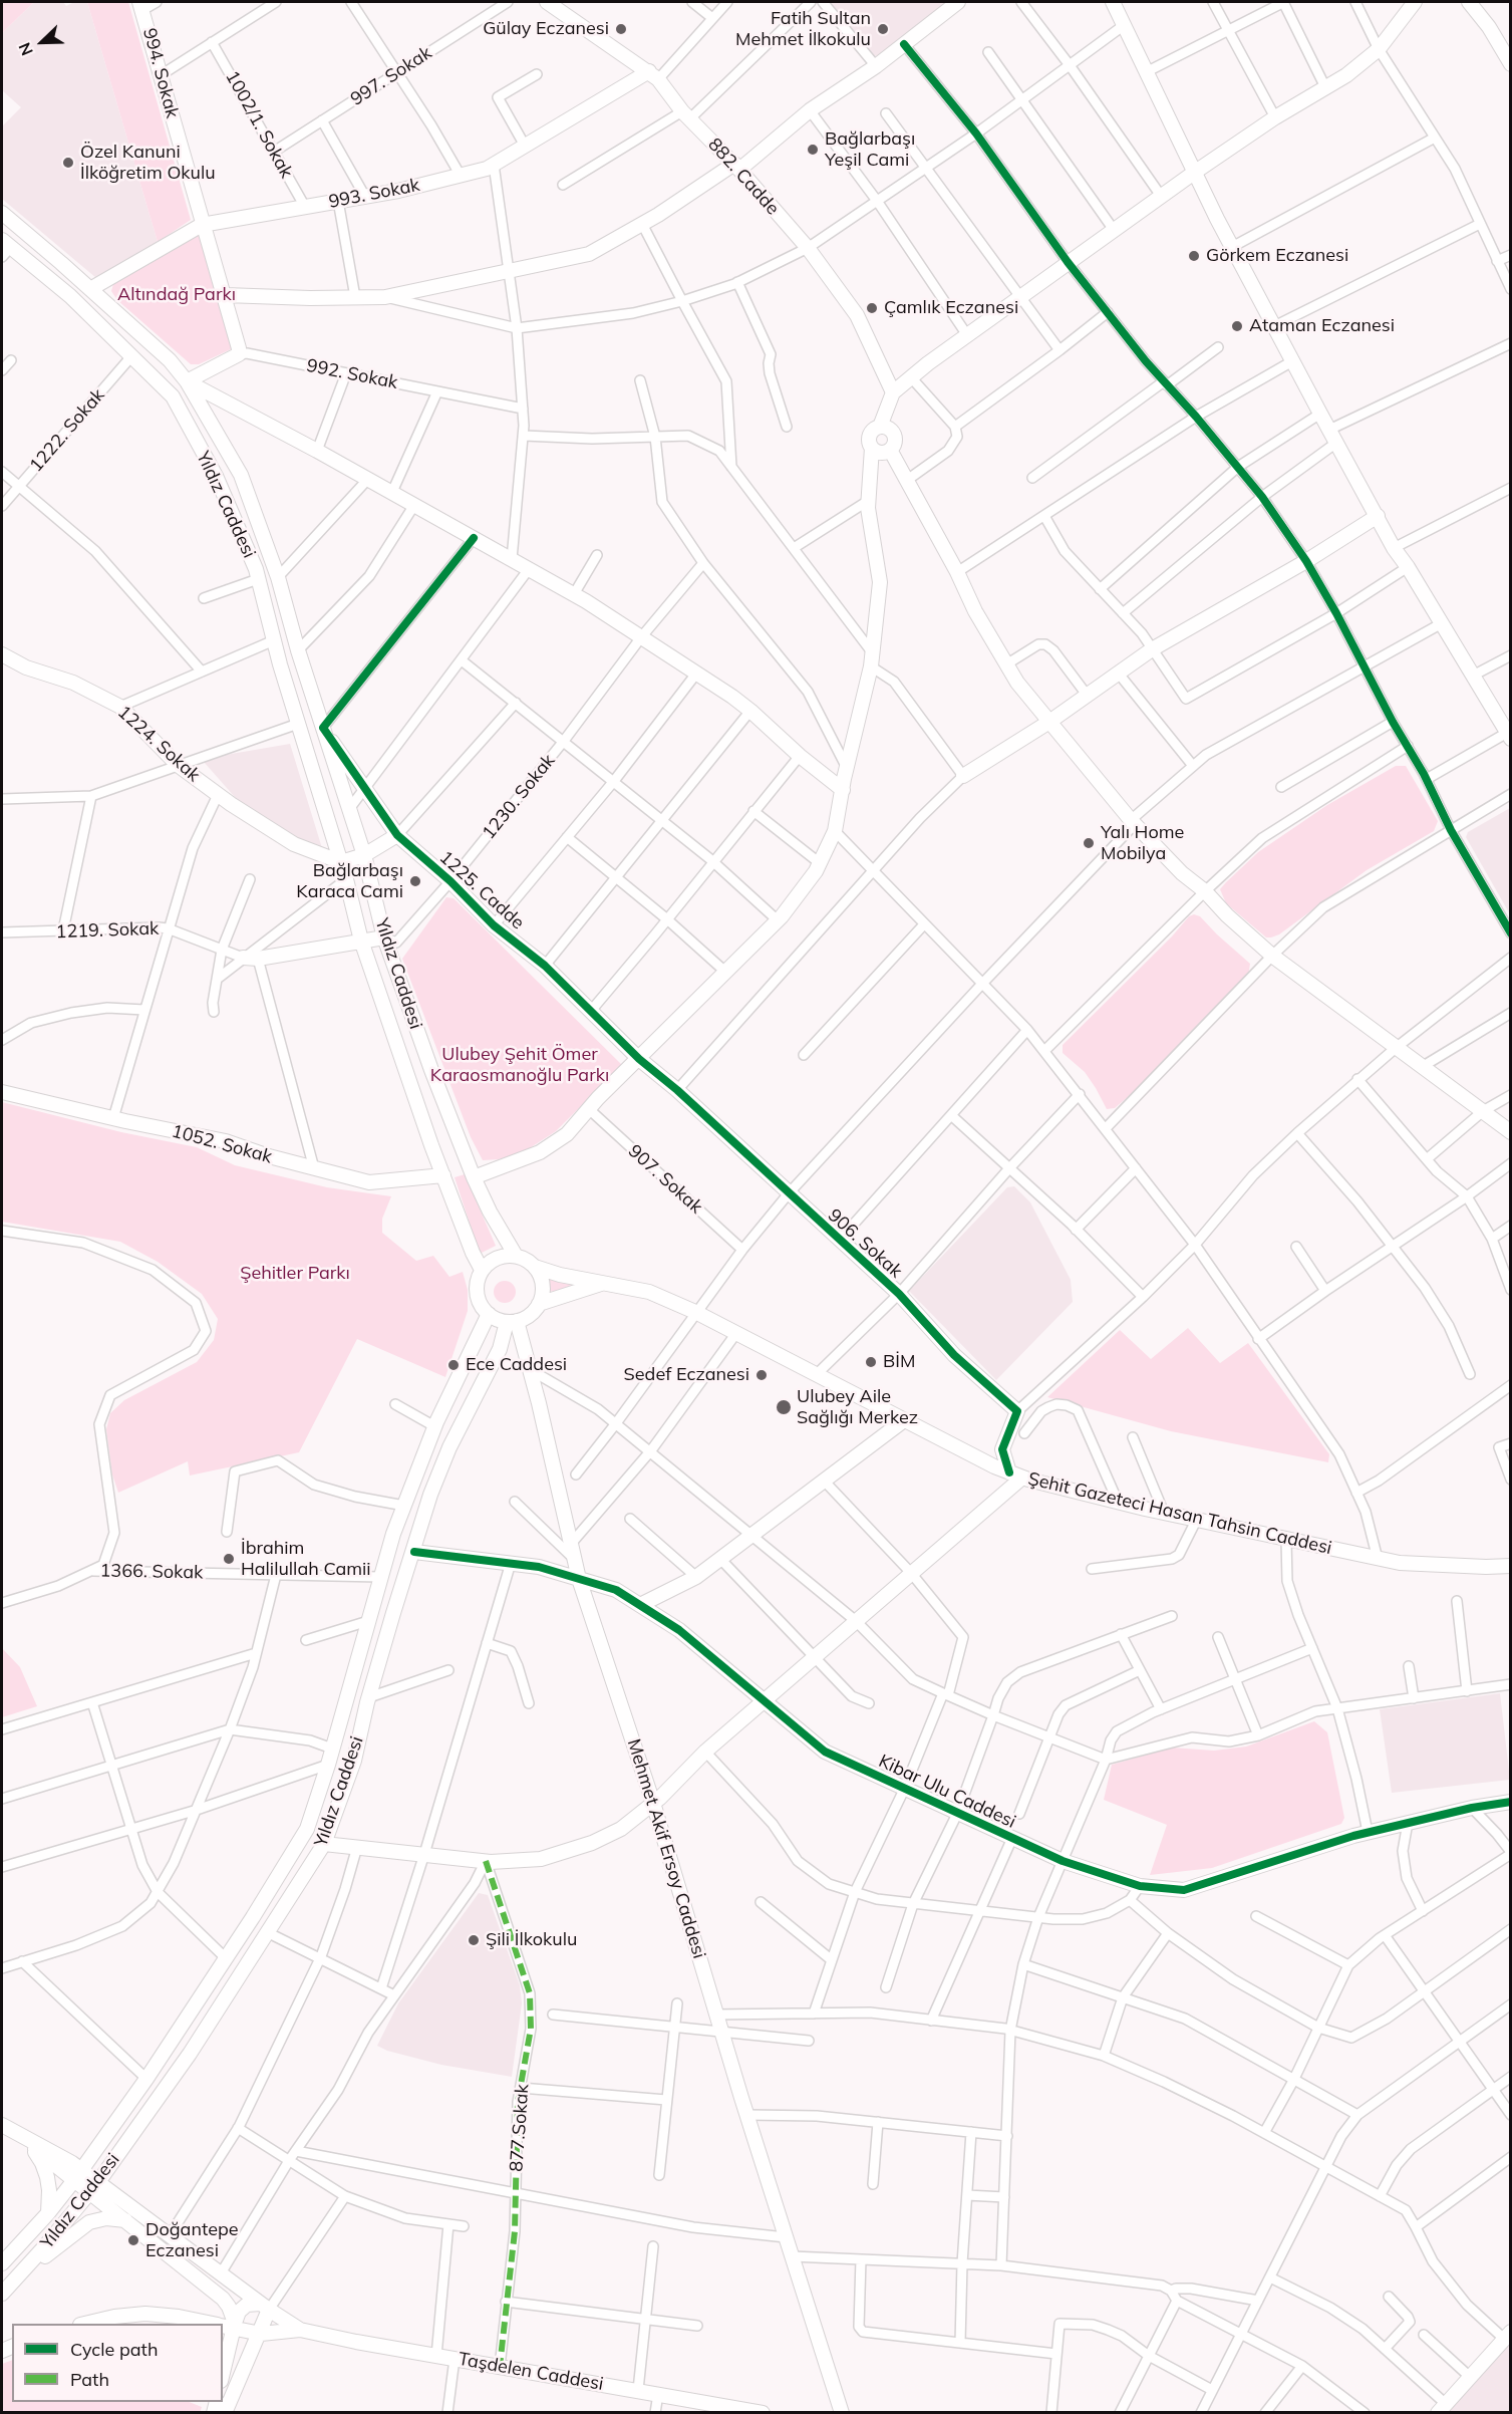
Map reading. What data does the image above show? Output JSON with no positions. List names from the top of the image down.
{
  "streets": {
    "street": [
      "994. Sokak",
      "997. Sokak",
      "1002/1. Sokak",
      "882. Cadde",
      "993. Sokak",
      "992. Sokak",
      "1222. Sokak",
      "Yıldız Caddesi",
      "1224. Sokak",
      "1230. Sokak",
      "1225. Cadde",
      "1219. Sokak",
      "1052. Sokak",
      "907. Sokak",
      "906. Sokak",
      "Şehit Gazeteci Hasan Tahsin Caddesi",
      "1366. Sokak",
      "Kibar Ulu Caddesi",
      "Mehmet Akif Ersoy Caddesi",
      "877.Sokak",
      "Taşdelen Caddesi"
    ]
  },
  "crossings": [
    ["994. Sokak", "993. Sokak"],
    ["994. Sokak", "992. Sokak"],
    ["997. Sokak", "1002/1. Sokak"],
    ["1002/1. Sokak", "993. Sokak"],
    ["882. Cadde", "993. Sokak"],
    ["1222. Sokak", "Yıldız Caddesi"],
    ["Yıldız Caddesi", "1224. Sokak"],
    ["Yıldız Caddesi", "1230. Sokak"],
    ["Yıldız Caddesi", "1225. Cadde"],
    ["Yıldız Caddesi", "1052. Sokak"],
    ["Yıldız Caddesi", "Şehit Gazeteci Hasan Tahsin Caddesi"],
    ["Yıldız Caddesi", "1366. Sokak"],
    ["Yıldız Caddesi", "Kibar Ulu Caddesi"],
    ["Yıldız Caddesi", "Mehmet Akif Ersoy Caddesi"],
    ["1230. Sokak", "1225. Cadde"],
    ["1225. Cadde", "906. Sokak"],
    ["Şehit Gazeteci Hasan Tahsin Caddesi", "Mehmet Akif Ersoy Caddesi"],
    ["Kibar Ulu Caddesi", "Mehmet Akif Ersoy Caddesi"],
    ["877.Sokak", "Taşdelen Caddesi"]
  ],
  "parks": ["Altındağ Parkı", "Ulubey Şehit Ömer Karaosmanoğlu Parkı", "Şehitler Parkı"],
  "places": [
    "Gülay Eczanesi",
    "Fatih Sultan Mehmet İlkokulu",
    "Bağlarbaşı Yeşil Cami",
    "Özel Kanuni İlköğretim Okulu",
    "Görkem Eczanesi",
    "Çamlık Eczanesi",
    "Ataman Eczanesi",
    "Yalı Home Mobilya",
    "Bağlarbaşı Karaca Cami",
    "BİM",
    "Ece Caddesi",
    "Sedef Eczanesi",
    "Ulubey Aile Sağlığı Merkez",
    "İbrahim Halilullah Camii",
    "Şili İlkokulu",
    "Doğantepe Eczanesi"
  ],
  "legend": ["Cycle path", "Path"],
  "north": "bottom left"
}
